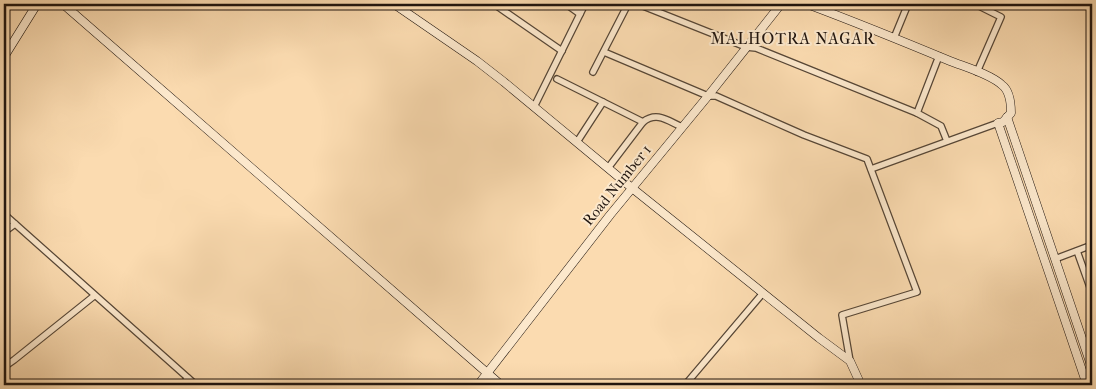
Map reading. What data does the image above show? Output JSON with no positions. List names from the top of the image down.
{
  "streets": {
    "street": ["Road Number 1"]
  },
  "districts": ["MALHOTRA NAGAR"]
}
